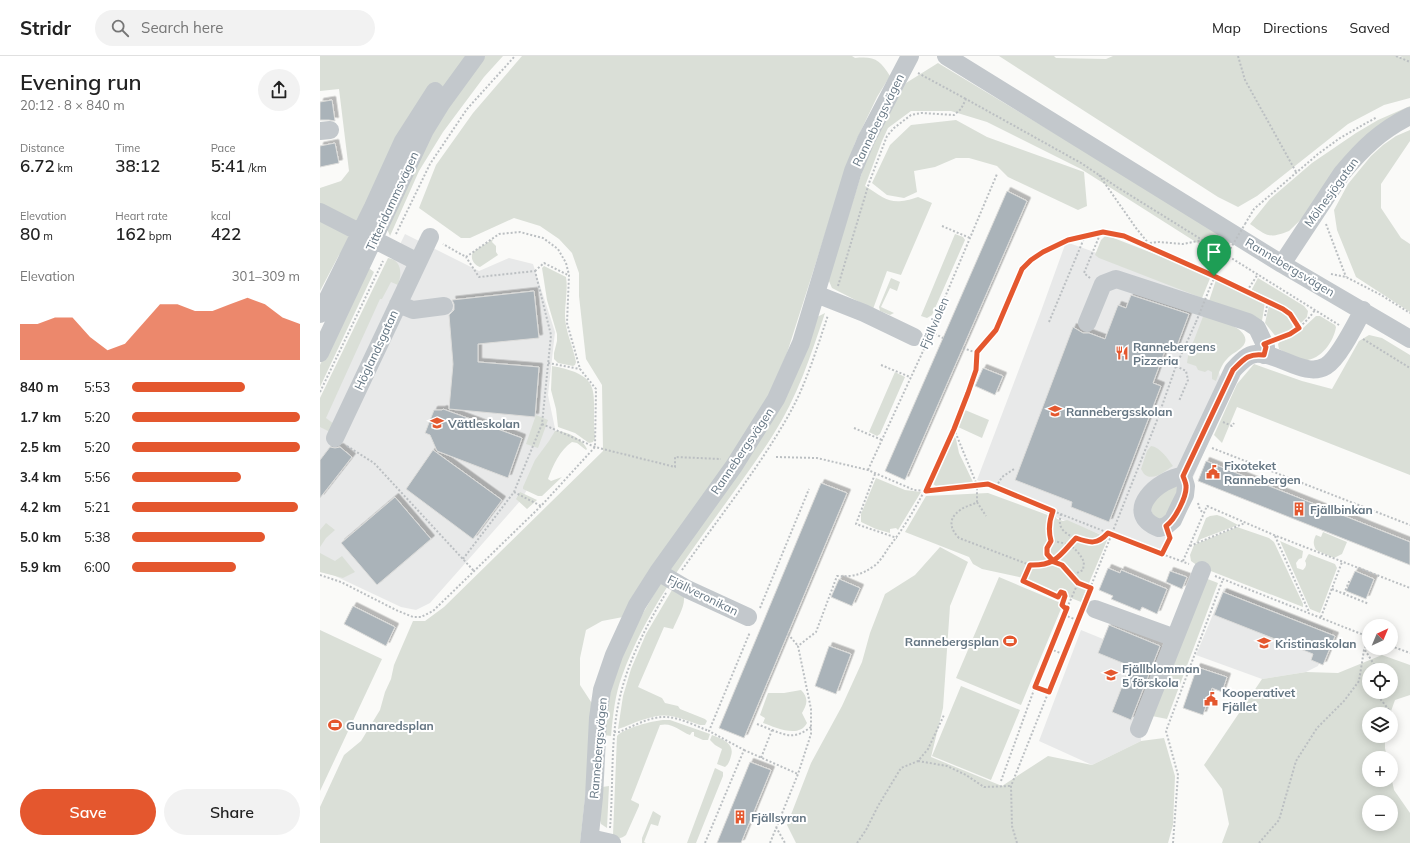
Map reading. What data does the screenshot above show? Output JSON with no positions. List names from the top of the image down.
{
  "streets": {
    "street": [
      "Rannebergsvägen",
      "Mölnesjögatan",
      "Titteridammsvägen",
      "Fjällviolen",
      "Höglandsgatan",
      "Fjällveronikan"
    ]
  },
  "crossings": [
    ["Rannebergsvägen", "Mölnesjögatan"],
    ["Rannebergsvägen", "Fjällviolen"],
    ["Rannebergsvägen", "Fjällveronikan"]
  ],
  "places": {
    "restaurant": ["Rannebergens Pizzeria"],
    "school or university": [
      "Rannebergsskolan",
      "Vättleskolan",
      "Kristinaskolan",
      "Fjällblomman 5 förskola"
    ],
    "public building": ["Fixoteket Rannebergen", "Kooperativet Fjället"],
    "building": ["Fjällbinkan", "Fjällsyran"],
    "sports": ["Rannebergsplan", "Gunnaredsplan"]
  },
  "north": "top right",
  "page": {
    "header": "Stridr",
    "search": "Search here",
    "nav": ["Map", "Directions", "Saved"],
    "heading": ["Evening run", "20:12 · 8 × 840 m"],
    "stats": [
      ["Distance", "6.72 km"],
      ["Time", "38:12"],
      ["Pace", "5:41 /km"],
      ["Elevation", "80 m"],
      ["Heart rate", "162 bpm"],
      ["kcal", "422"]
    ],
    "chart": ["Elevation", "301–309 m"],
    "list": [
      {
        "name": "840 m",
        "note": "5:53"
      },
      {
        "name": "1.7 km",
        "note": "5:20"
      },
      {
        "name": "2.5 km",
        "note": "5:20"
      },
      {
        "name": "3.4 km",
        "note": "5:56"
      },
      {
        "name": "4.2 km",
        "note": "5:21"
      },
      {
        "name": "5.0 km",
        "note": "5:38"
      },
      {
        "name": "5.9 km",
        "note": "6:00"
      }
    ],
    "map_buttons": ["+", "−"],
    "buttons": ["Save", "Share"]
  }
}
